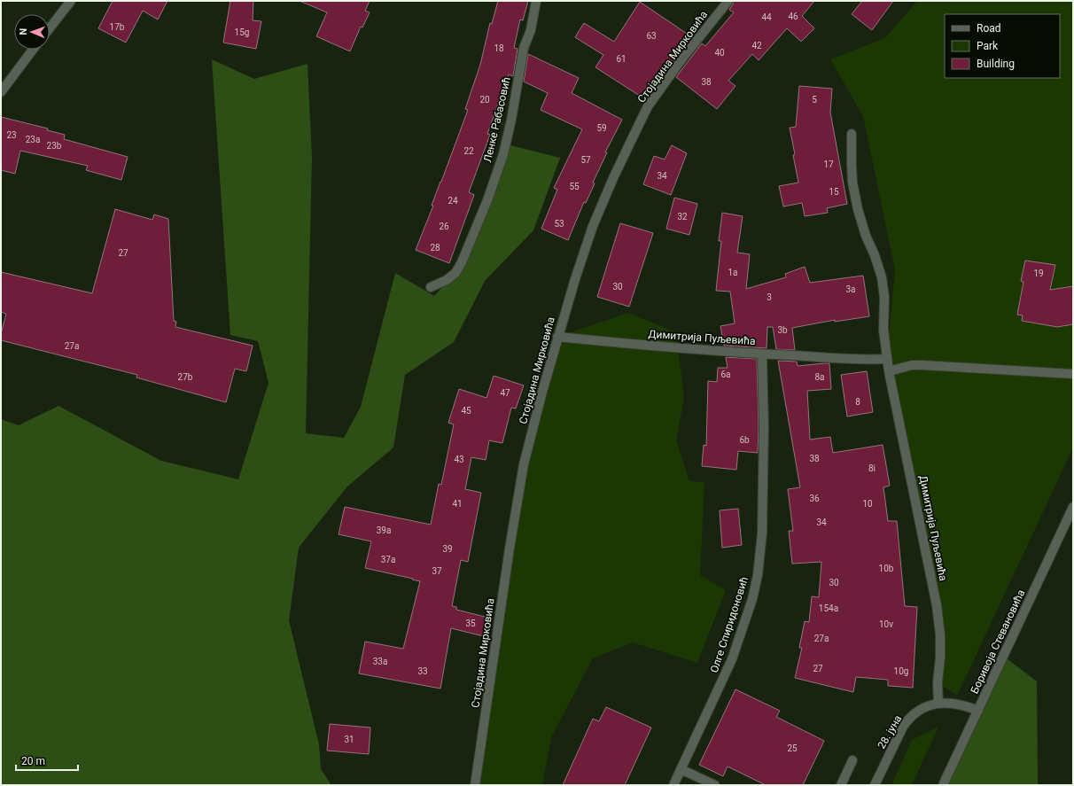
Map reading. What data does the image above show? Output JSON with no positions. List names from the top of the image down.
{
  "streets": {
    "street": [
      "Стојадина Мирковића",
      "Ленке Рабасовић",
      "Димитрија Пуљевића",
      "Олге Спиридоновић",
      "Боривоја Стевановића",
      "28. јуна"
    ]
  },
  "crossings": [
    ["Стојадина Мирковића", "Димитрија Пуљевића"],
    ["Димитрија Пуљевића", "Олге Спиридоновић"],
    ["Димитрија Пуљевића", "28. јуна"],
    ["Боривоја Стевановића", "28. јуна"]
  ],
  "house_numbers": [
    "46",
    "44",
    "17b",
    "15g",
    "63",
    "42",
    "18",
    "40",
    "61",
    "38",
    "20",
    "5",
    "59",
    "23",
    "23a",
    "23b",
    "22",
    "57",
    "17",
    "34",
    "55",
    "15",
    "24",
    "32",
    "53",
    "26",
    "28",
    "27",
    "1a",
    "19",
    "30",
    "3a",
    "3",
    "3b",
    "27a",
    "6a",
    "27b",
    "8a",
    "47",
    "8",
    "45",
    "6b",
    "38",
    "43",
    "8i",
    "36",
    "41",
    "10",
    "34",
    "39a",
    "39",
    "37a",
    "10b",
    "37",
    "30",
    "154a",
    "35",
    "10v",
    "27a",
    "33a",
    "27",
    "33",
    "10g",
    "31",
    "25"
  ],
  "legend": ["Road", "Park", "Building"],
  "scale_bar": "20 m",
  "north": "left"
}
